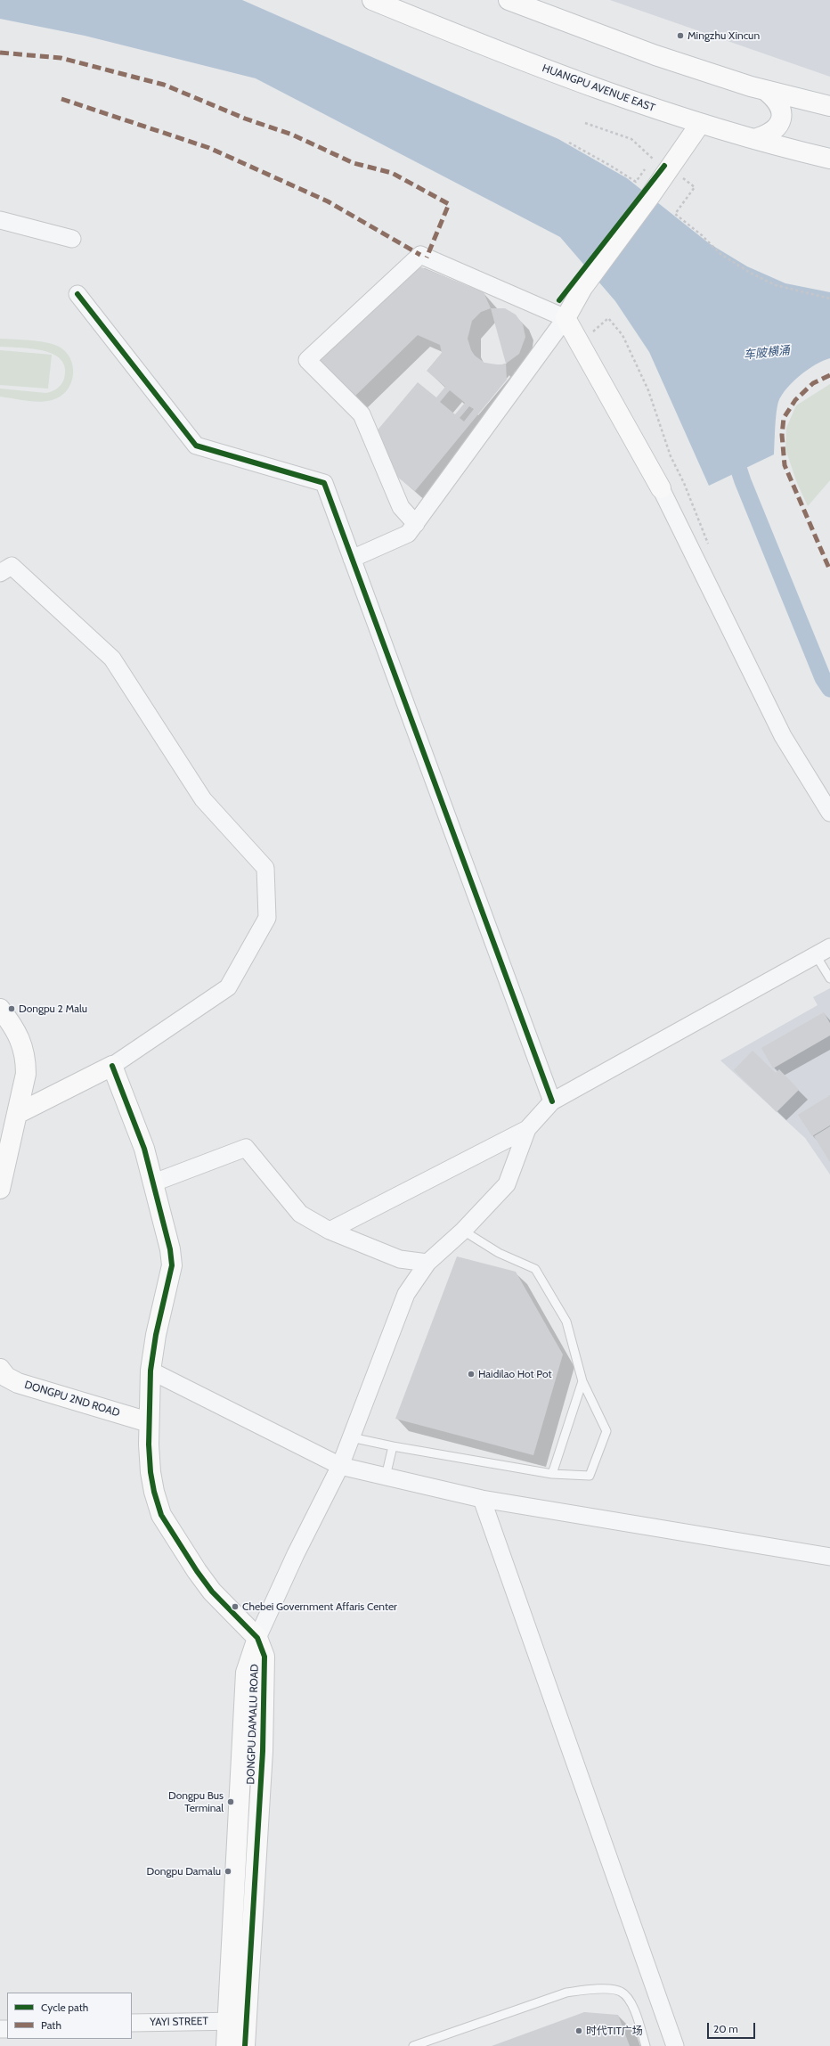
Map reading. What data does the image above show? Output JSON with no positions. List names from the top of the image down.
{
  "streets": {
    "street": [
      "HUANGPU AVENUE EAST",
      "DONGPU 2ND ROAD",
      "DONGPU DAMALU ROAD",
      "YAYI STREET"
    ]
  },
  "crossings": [
    ["DONGPU DAMALU ROAD", "YAYI STREET"]
  ],
  "water": ["车陂横涌"],
  "places": [
    "Mingzhu Xincun",
    "Dongpu 2 Malu",
    "Haidilao Hot Pot",
    "Chebei Government Affaris Center",
    "Dongpu Bus Terminal",
    "Dongpu Damalu",
    "时代TIT广场"
  ],
  "legend": ["Cycle path", "Path"],
  "scale_bar": "20 m"
}
